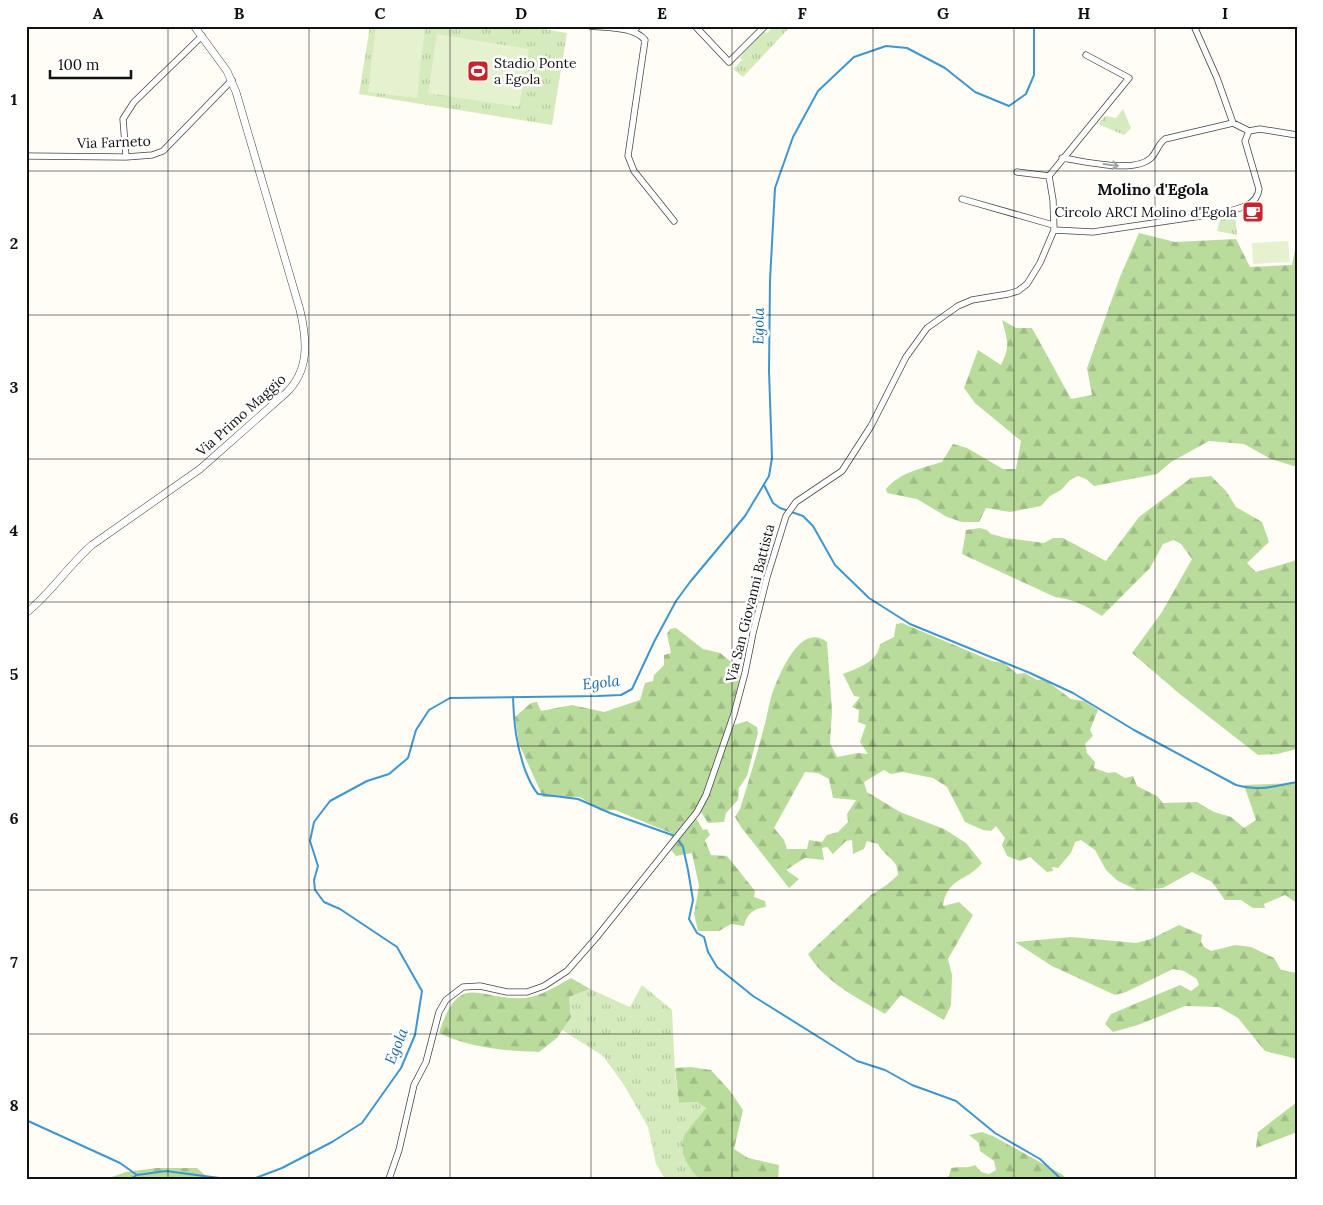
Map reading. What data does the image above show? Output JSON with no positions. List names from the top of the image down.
{
  "streets": {
    "street": ["Via Farneto", "Via Primo Maggio", "Via San Giovanni Battista"]
  },
  "crossings": [
    ["Via Farneto", "Via Primo Maggio"]
  ],
  "districts": ["Molino d'Egola"],
  "water": ["Egola"],
  "places": {
    "sports": ["Stadio Ponte a Egola"],
    "cafe": ["Circolo ARCI Molino d'Egola"]
  },
  "scale_bar": "100 m",
  "grid": {
    "columns": [
      "A",
      "B",
      "C",
      "D",
      "E",
      "F",
      "G",
      "H",
      "I"
    ],
    "rows": [
      "1",
      "2",
      "3",
      "4",
      "5",
      "6",
      "7",
      "8"
    ]
  }
}
